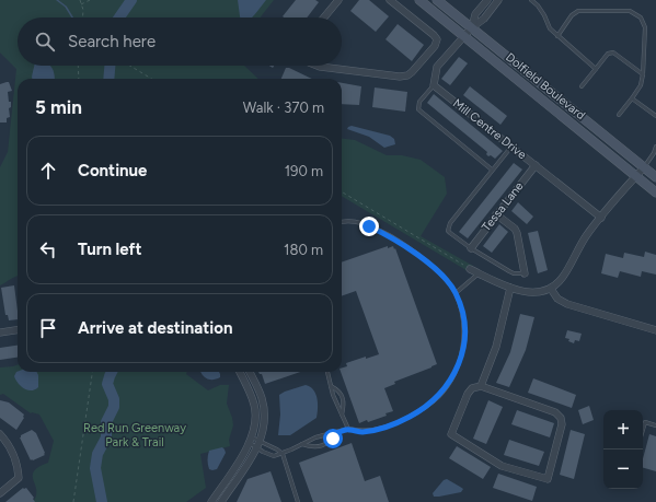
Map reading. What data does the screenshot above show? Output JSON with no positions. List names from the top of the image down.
{
  "streets": {
    "main road": ["Dolfield Boulevard"],
    "street": ["Mill Centre Drive", "Tessa Lane"]
  },
  "crossings": [
    ["Mill Centre Drive", "Tessa Lane"]
  ],
  "parks": ["Red Run Greenway Park & Trail"],
  "page": {
    "search": "Search here",
    "heading": ["5 min", "Walk · 370 m"],
    "list": [
      ["Continue", "190 m"],
      ["Turn left", "180 m"],
      "Arrive at destination"
    ],
    "map_buttons": ["+", "−"]
  }
}
